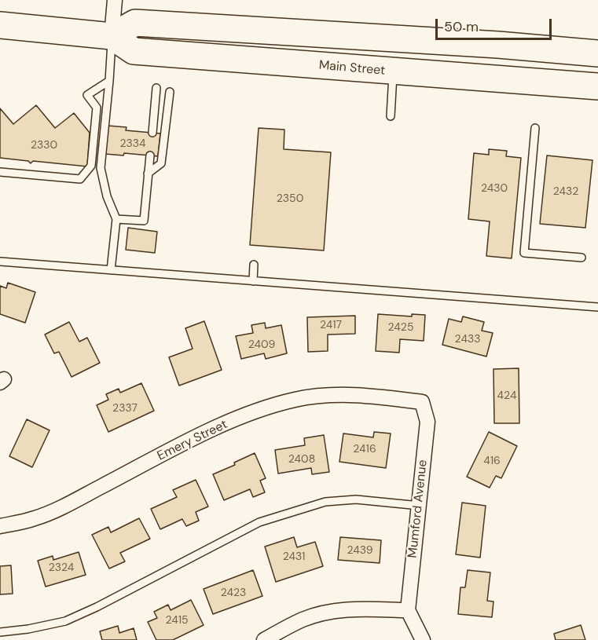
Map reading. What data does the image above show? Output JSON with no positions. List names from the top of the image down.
{
  "streets": {
    "highway": ["Main Street"],
    "street": ["Emery Street", "Mumford Avenue"]
  },
  "crossings": [
    ["Emery Street", "Mumford Avenue"]
  ],
  "house_numbers": [
    "2334",
    "2330",
    "2430",
    "2432",
    "2350",
    "2417",
    "2425",
    "2433",
    "2409",
    "424",
    "2337",
    "2416",
    "2408",
    "416",
    "2439",
    "2431",
    "2324",
    "2423",
    "2415"
  ],
  "scale_bar": "50 m"
}
